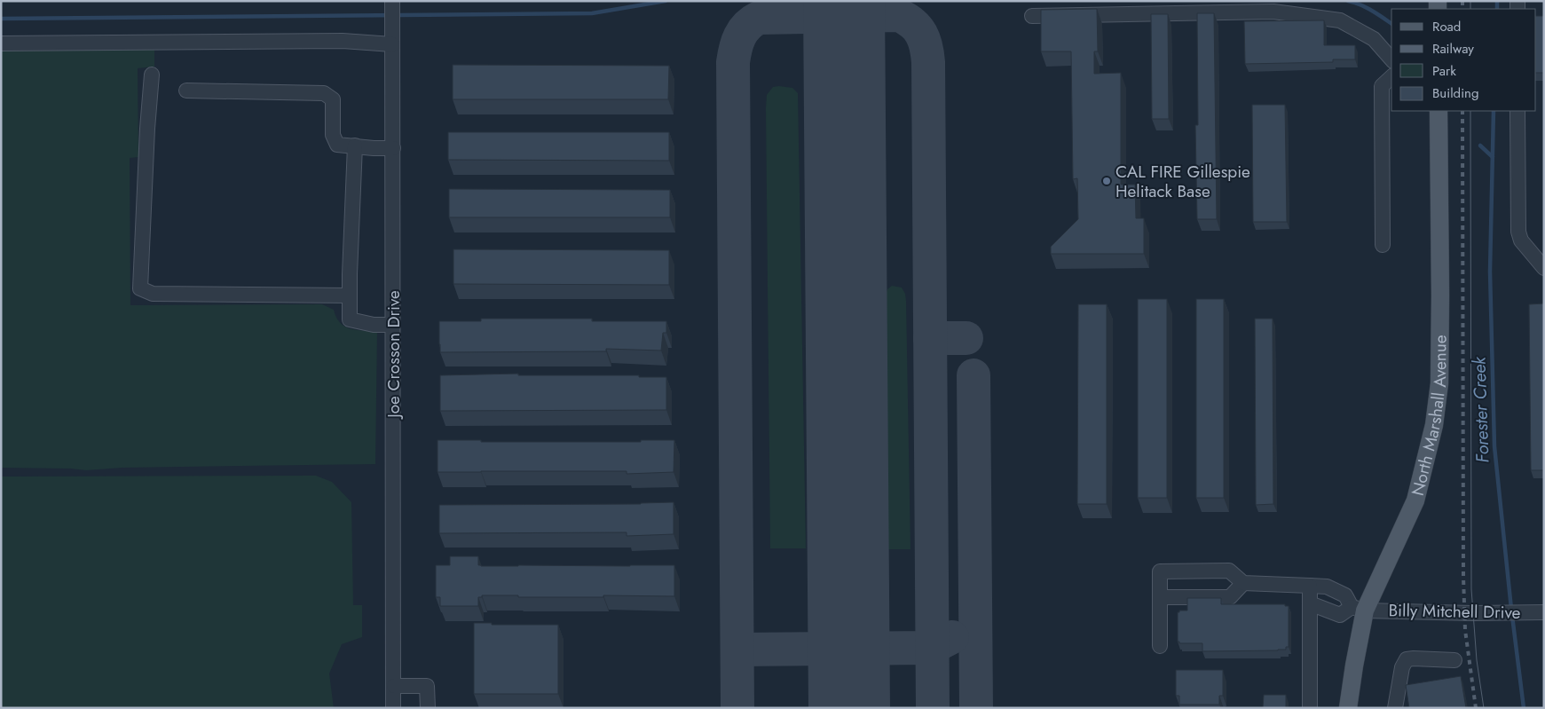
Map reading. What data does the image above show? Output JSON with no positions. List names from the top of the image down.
{
  "streets": {
    "main road": ["North Marshall Avenue"],
    "street": ["Joe Crosson Drive", "Billy Mitchell Drive"]
  },
  "crossings": [
    ["North Marshall Avenue", "Billy Mitchell Drive"]
  ],
  "water": ["Forester Creek"],
  "places": ["CAL FIRE Gillespie Helitack Base"],
  "legend": [
    "Road",
    "Railway",
    "Park",
    "Building"
  ]
}
